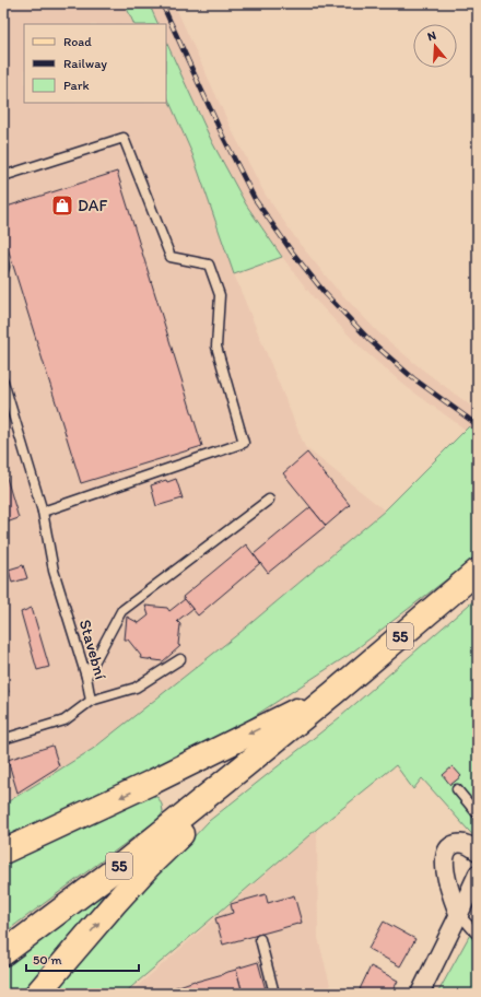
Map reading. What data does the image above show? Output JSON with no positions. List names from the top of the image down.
{
  "streets": {
    "main road": ["55"],
    "lane": ["Stavební"]
  },
  "places": {
    "shop": ["DAF"]
  },
  "legend": ["Road", "Railway", "Park"],
  "scale_bar": "50 m",
  "north": "top"
}
